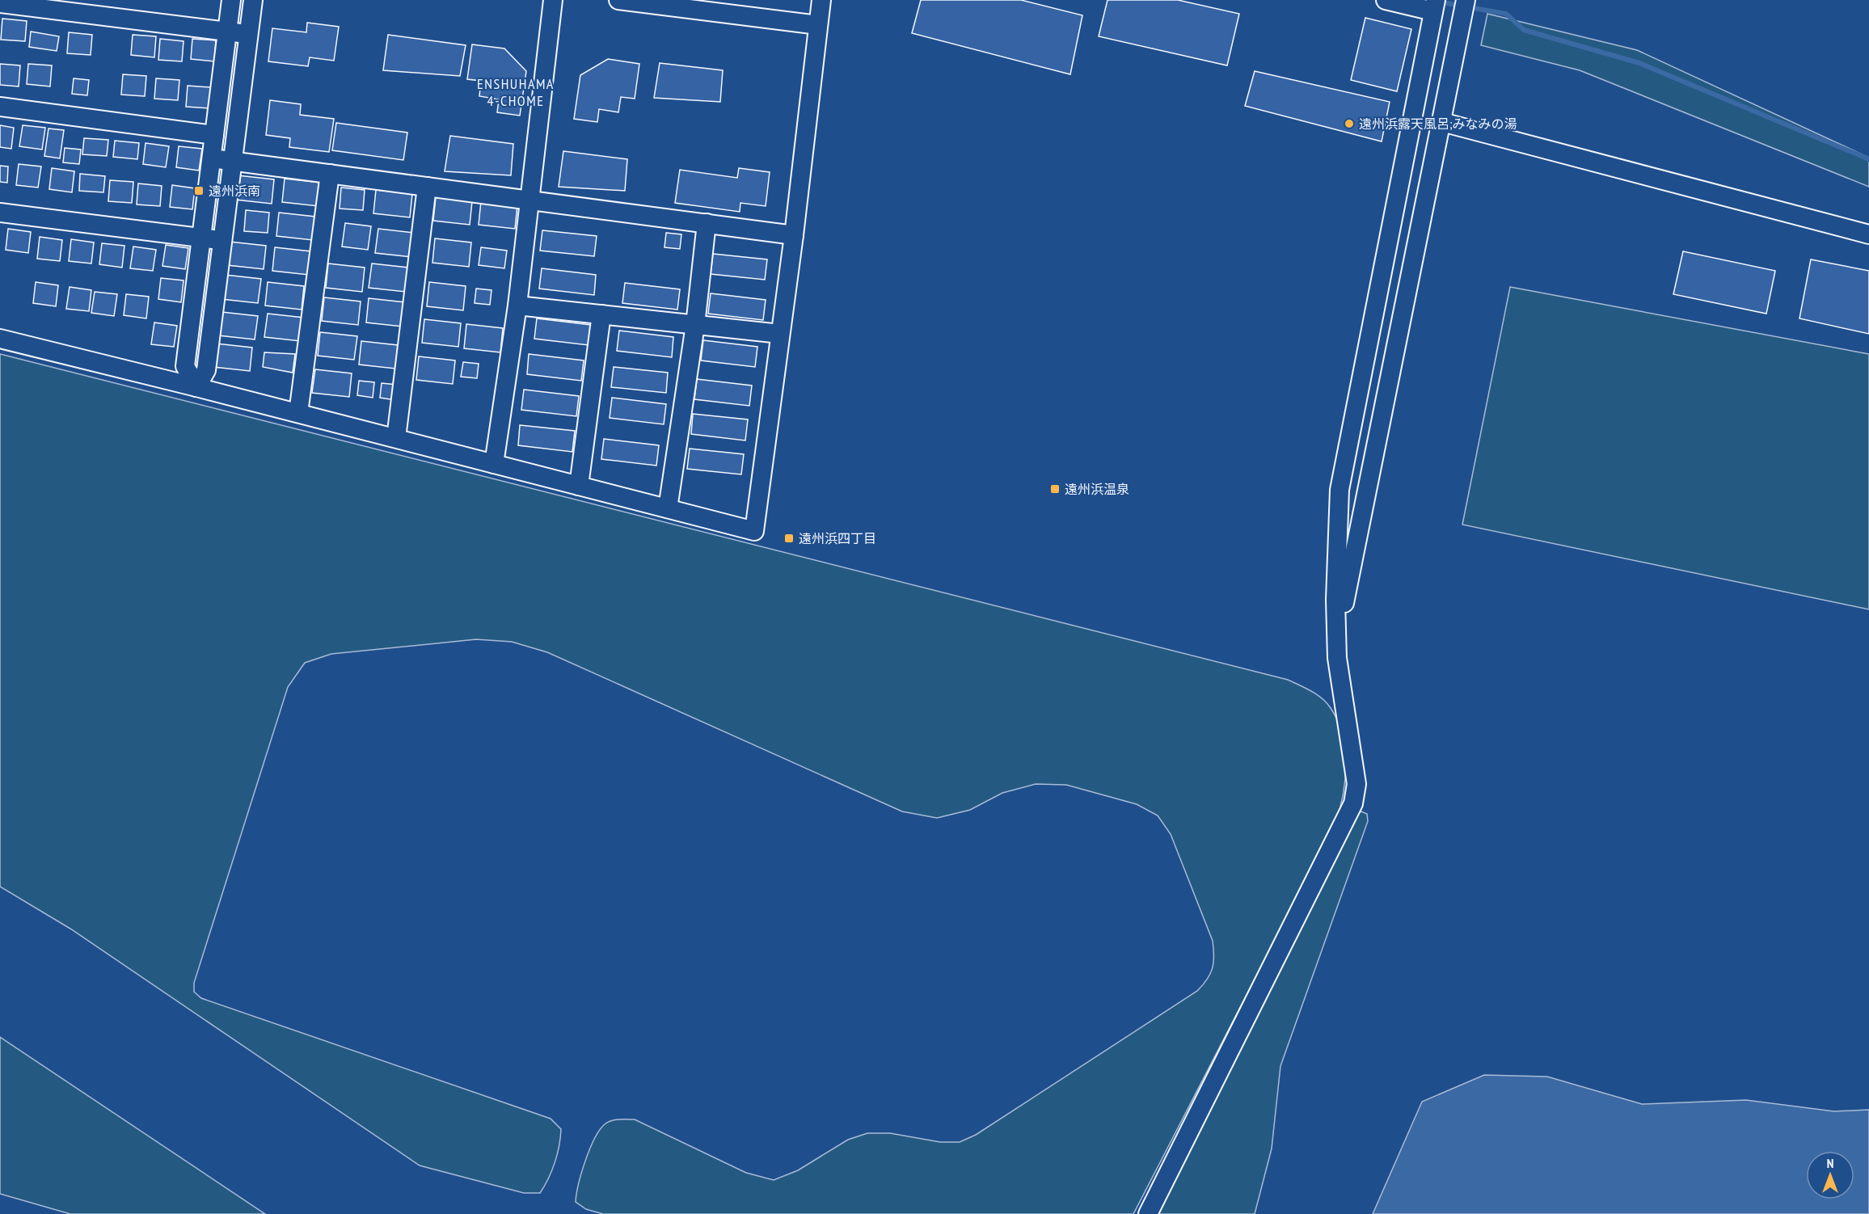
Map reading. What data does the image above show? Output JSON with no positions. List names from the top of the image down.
{
  "districts": ["ENSHUHAMA 4-CHOME"],
  "places": {
    "other": ["遠州浜露天風呂;みなみの湯"],
    "transit": ["遠州浜南", "遠州浜温泉", "遠州浜四丁目"]
  },
  "north": "top"
}
